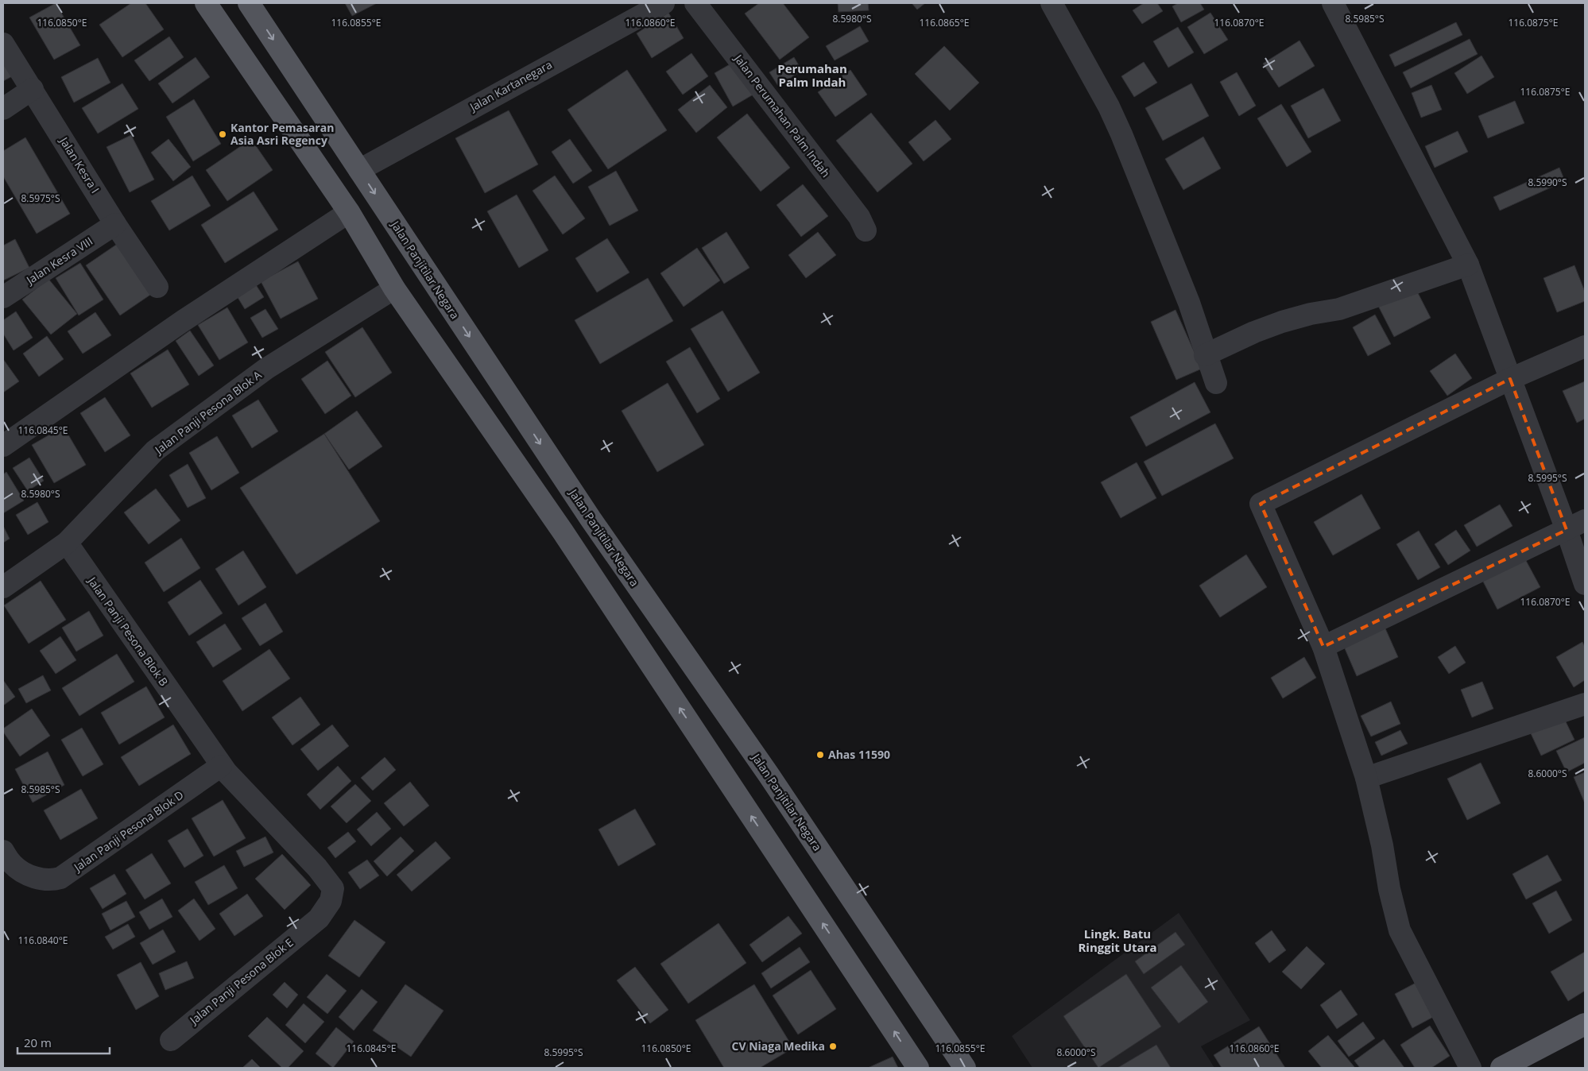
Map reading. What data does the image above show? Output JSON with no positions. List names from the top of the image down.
{
  "streets": {
    "main road": ["Jalan Panjitilar Negara"],
    "street": [
      "Jalan Kartanegara",
      "Jalan Perumahan Palm Indah",
      "Jalan Kesra I",
      "Jalan Kesra VIII",
      "Jalan Panji Pesona Blok A",
      "Jalan Panji Pesona Blok B",
      "Jalan Panji Pesona Blok D",
      "Jalan Panji Pesona Blok E"
    ]
  },
  "crossings": [
    ["Jalan Kartanegara", "Jalan Panjitilar Negara"],
    ["Jalan Kesra I", "Jalan Kesra VIII"],
    ["Jalan Panji Pesona Blok A", "Jalan Panji Pesona Blok B"],
    ["Jalan Panji Pesona Blok B", "Jalan Panji Pesona Blok D"],
    ["Jalan Panji Pesona Blok B", "Jalan Panji Pesona Blok E"]
  ],
  "districts": ["Perumahan Palm Indah", "Lingk. Batu Ringgit Utara"],
  "places": ["Kantor Pemasaran Asia Asri Regency", "Ahas 11590", "CV Niaga Medika"],
  "scale_bar": "20 m",
  "coordinates": [
    "8.5980°S",
    "8.5985°S",
    "116.0850°E",
    "116.0855°E",
    "116.0870°E",
    "116.0875°E",
    "116.0860°E",
    "116.0865°E",
    "8.5990°S",
    "8.5975°S",
    "116.0845°E",
    "8.5995°S",
    "8.6000°S",
    "116.0840°E"
  ]
}
